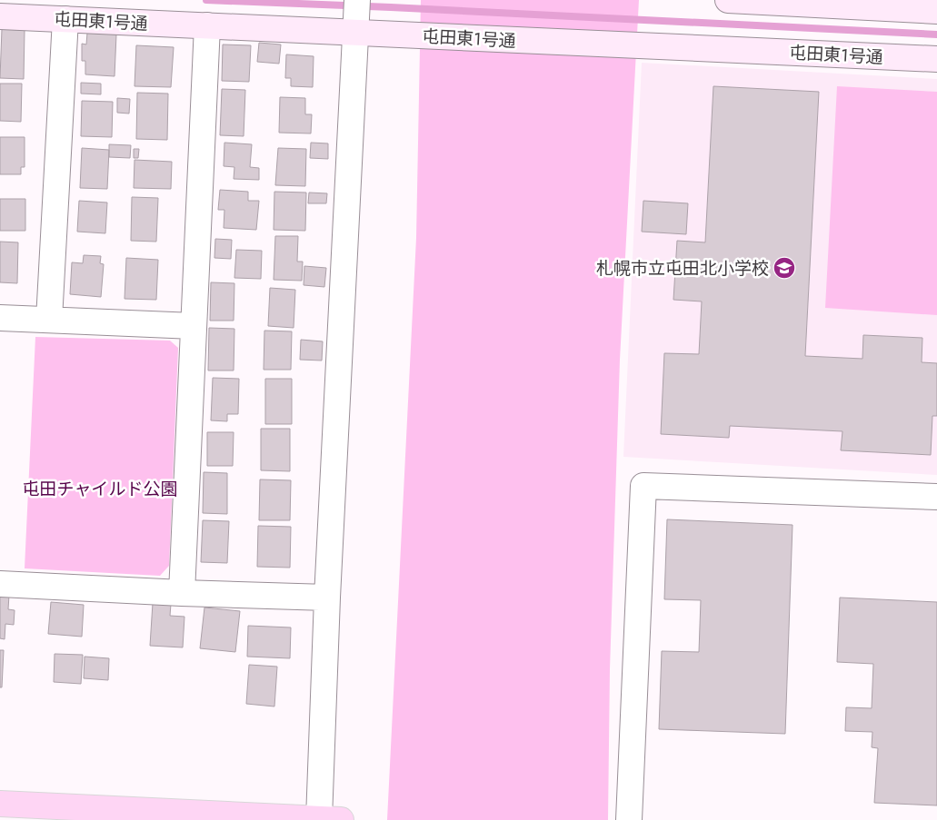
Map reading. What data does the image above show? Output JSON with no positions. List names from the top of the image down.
{
  "streets": {
    "street": ["屯田東1号通"]
  },
  "parks": ["屯田チャイルド公園"],
  "places": {
    "school or university": ["札幌市立屯田北小学校"]
  }
}
